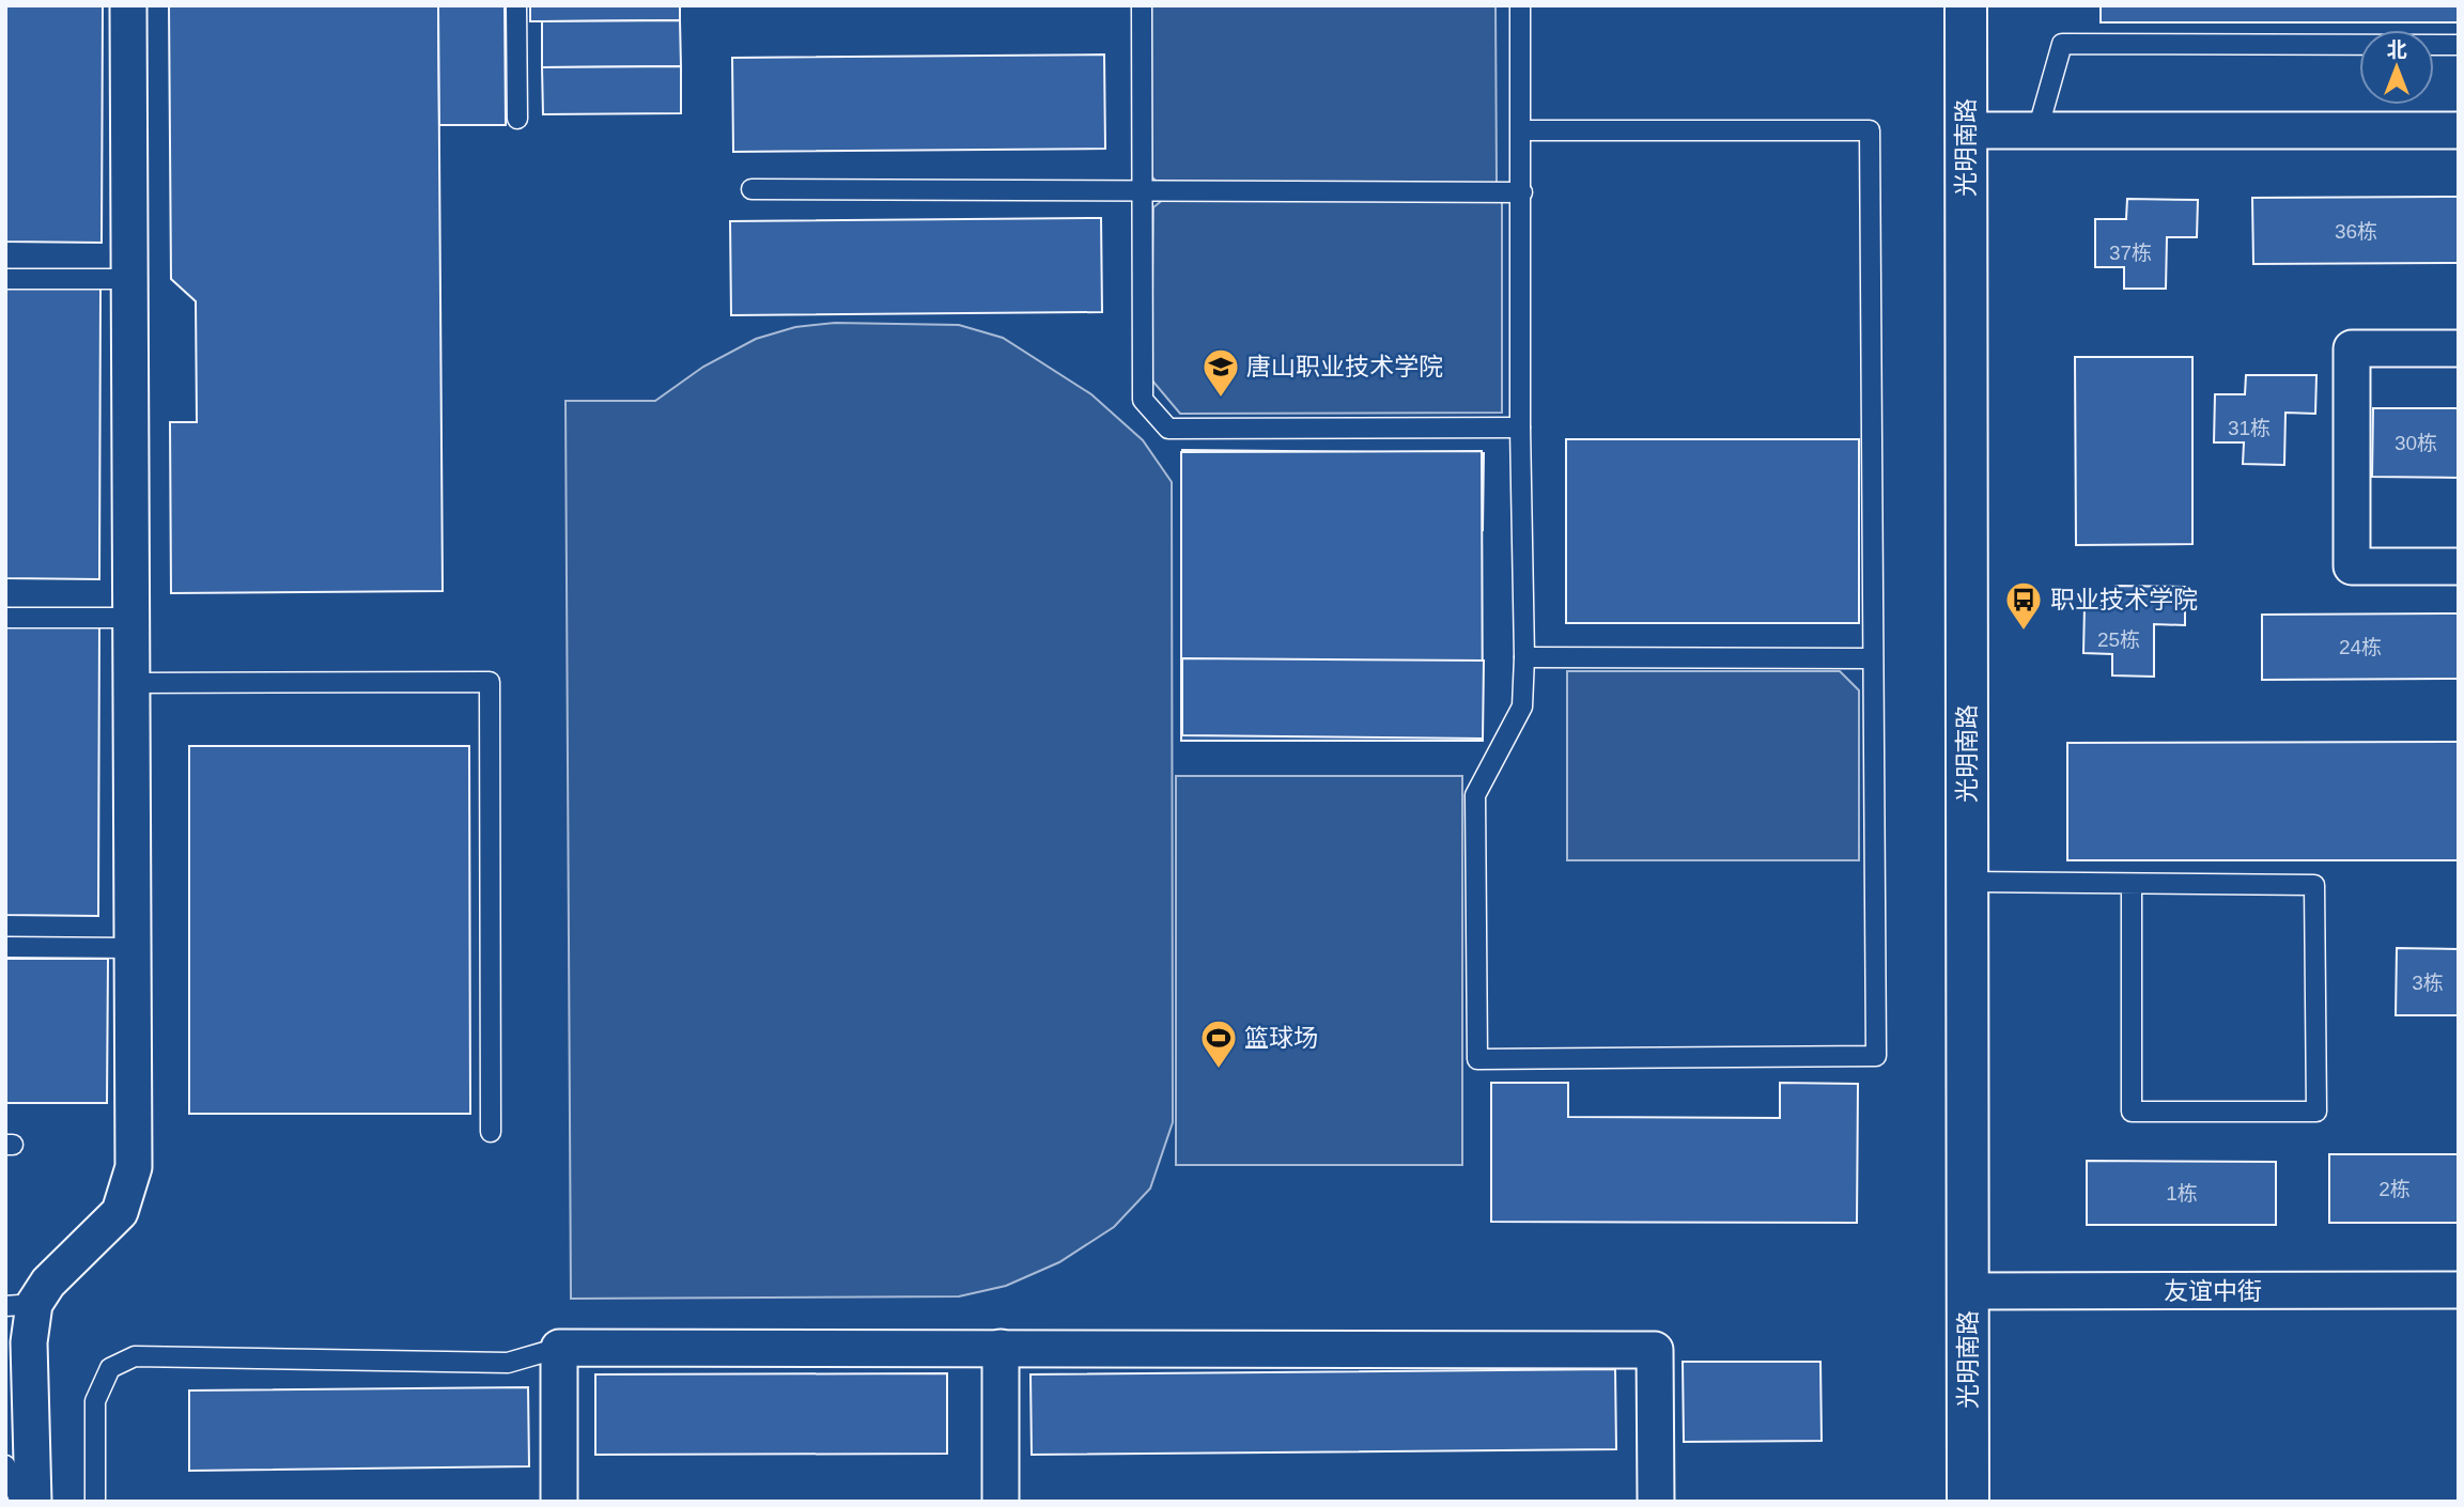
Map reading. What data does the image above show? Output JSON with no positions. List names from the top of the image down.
{
  "streets": {
    "main road": ["光明南路"],
    "street": ["友谊中街"]
  },
  "crossings": [
    ["光明南路", "友谊中街"]
  ],
  "places": {
    "school or university": ["唐山职业技术学院"],
    "bus stop": ["职业技术学院"],
    "sports": ["篮球场"]
  },
  "house_numbers": [
    "36栋",
    "37栋",
    "31栋",
    "30栋",
    "25栋",
    "24栋",
    "3栋",
    "2栋",
    "1栋"
  ],
  "north": "top"
}
